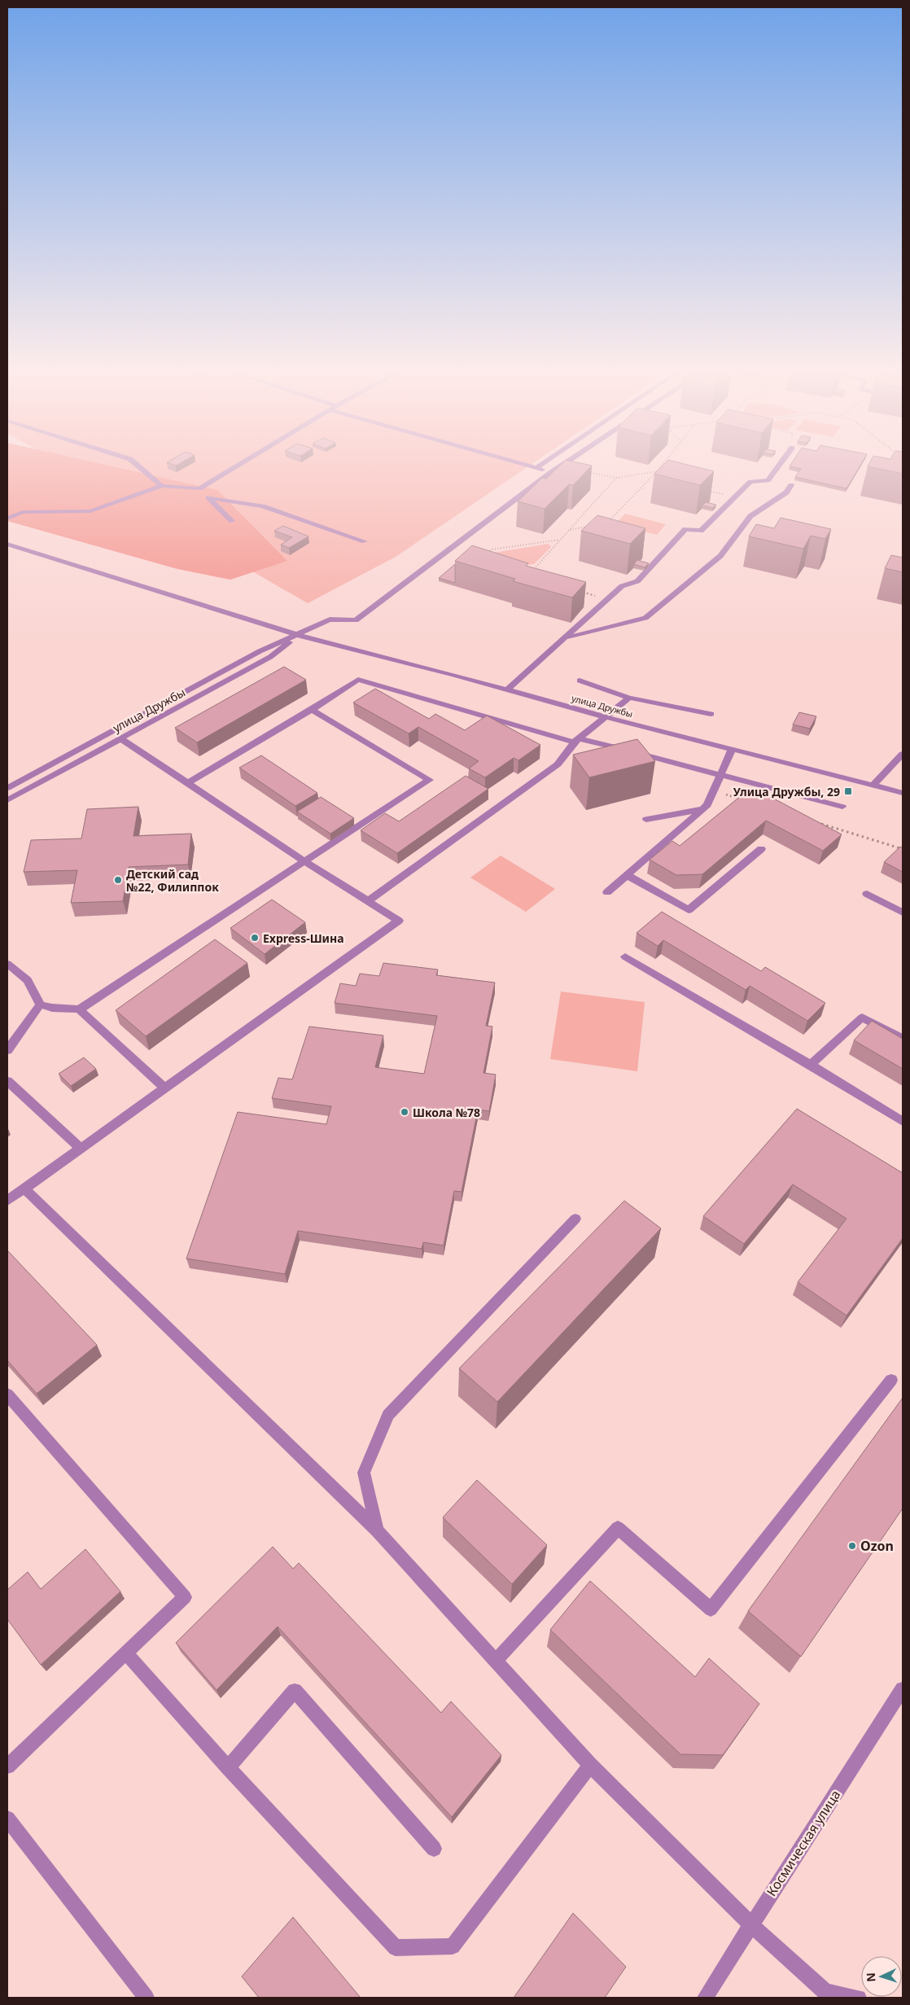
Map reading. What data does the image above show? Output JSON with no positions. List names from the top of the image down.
{
  "streets": {
    "street": ["улица Дружбы", "Космическая улица"]
  },
  "places": {
    "transit": ["Улица Дружбы, 29"],
    "other": [
      "Детский сад №22, Филиппок",
      "Express-Шина",
      "Школа №78",
      "Ozon"
    ]
  },
  "north": "left"
}
